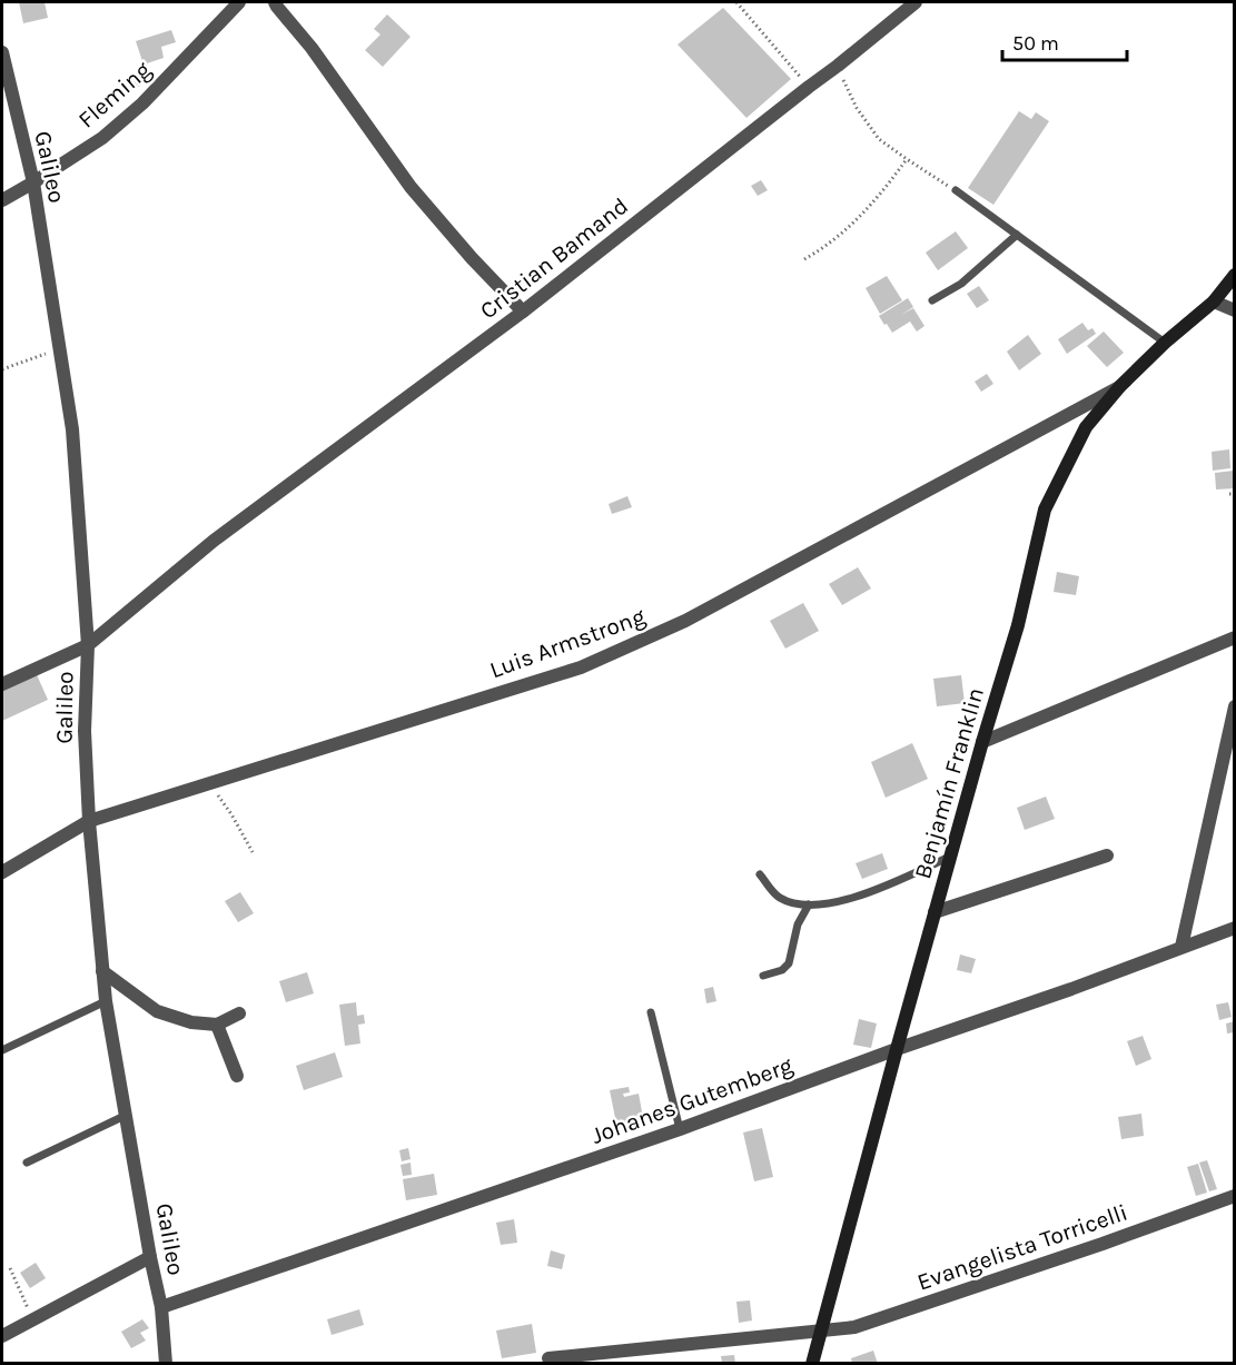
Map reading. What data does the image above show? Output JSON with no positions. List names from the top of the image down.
{
  "streets": {
    "street": [
      "Fleming",
      "Galileo",
      "Cristian Bamand",
      "Luis Armstrong",
      "Benjamín Franklin",
      "Johanes Gutemberg",
      "Evangelista Torricelli"
    ]
  },
  "crossings": [
    ["Fleming", "Galileo"],
    ["Galileo", "Cristian Bamand"],
    ["Galileo", "Luis Armstrong"],
    ["Galileo", "Johanes Gutemberg"],
    ["Luis Armstrong", "Benjamín Franklin"],
    ["Benjamín Franklin", "Johanes Gutemberg"],
    ["Benjamín Franklin", "Evangelista Torricelli"]
  ],
  "scale_bar": "50 m"
}
